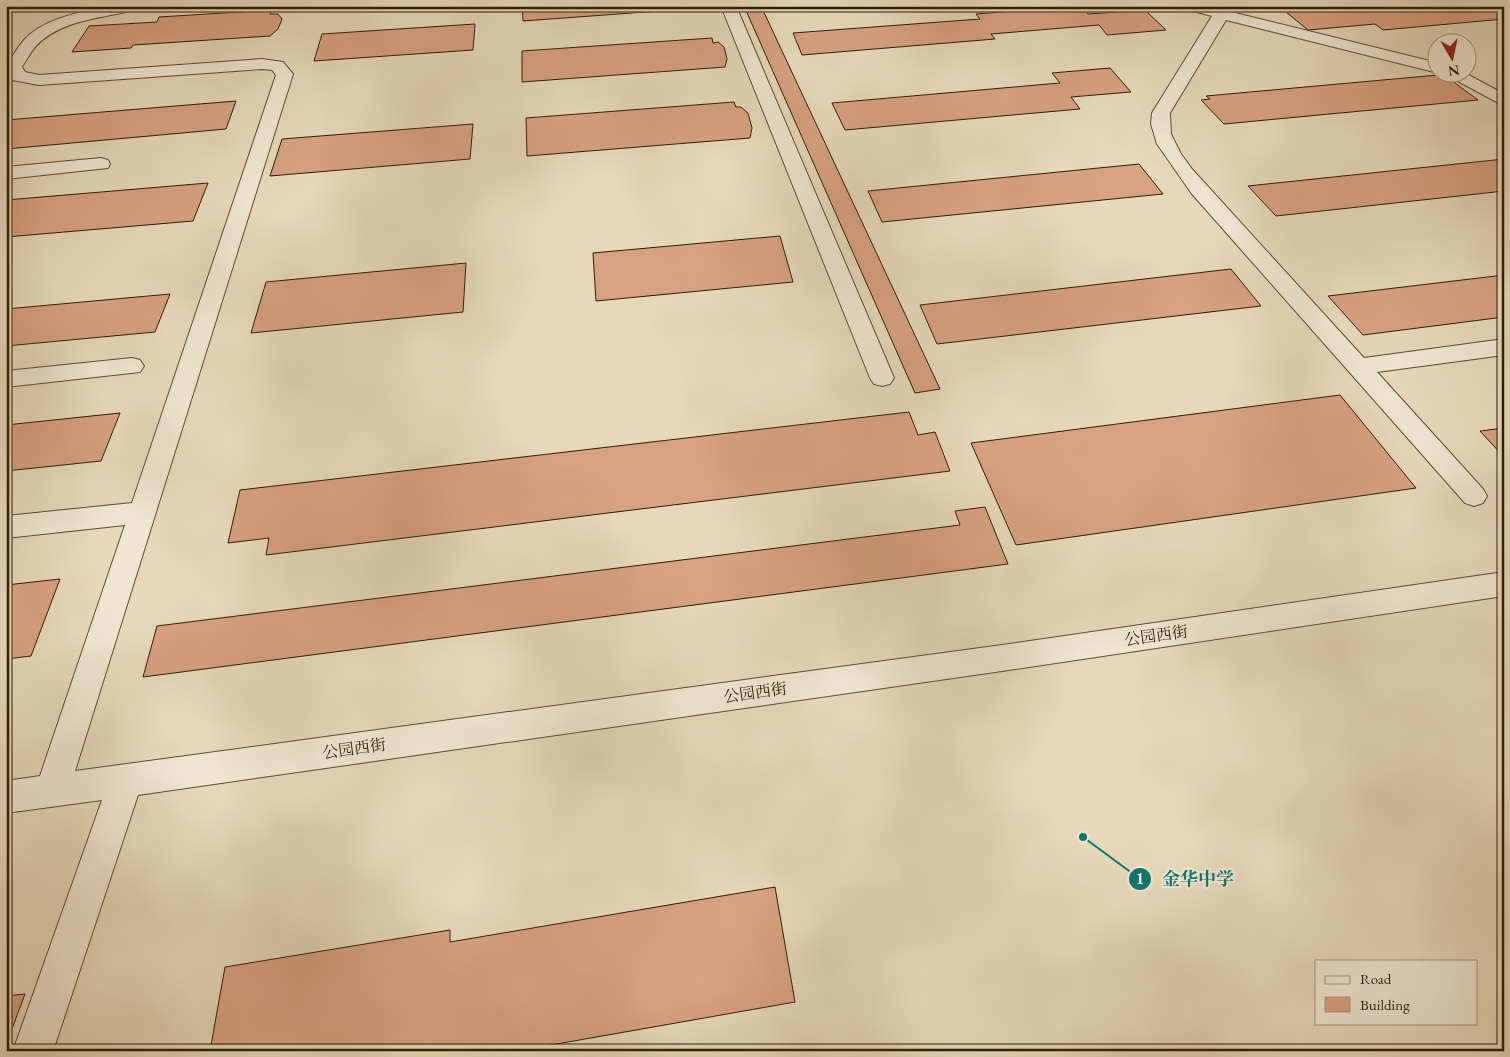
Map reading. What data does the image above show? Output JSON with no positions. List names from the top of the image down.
{
  "streets": {
    "street": ["公园西街"]
  },
  "places": ["金华中学"],
  "legend": ["Road", "Building"],
  "north": "bottom"
}
